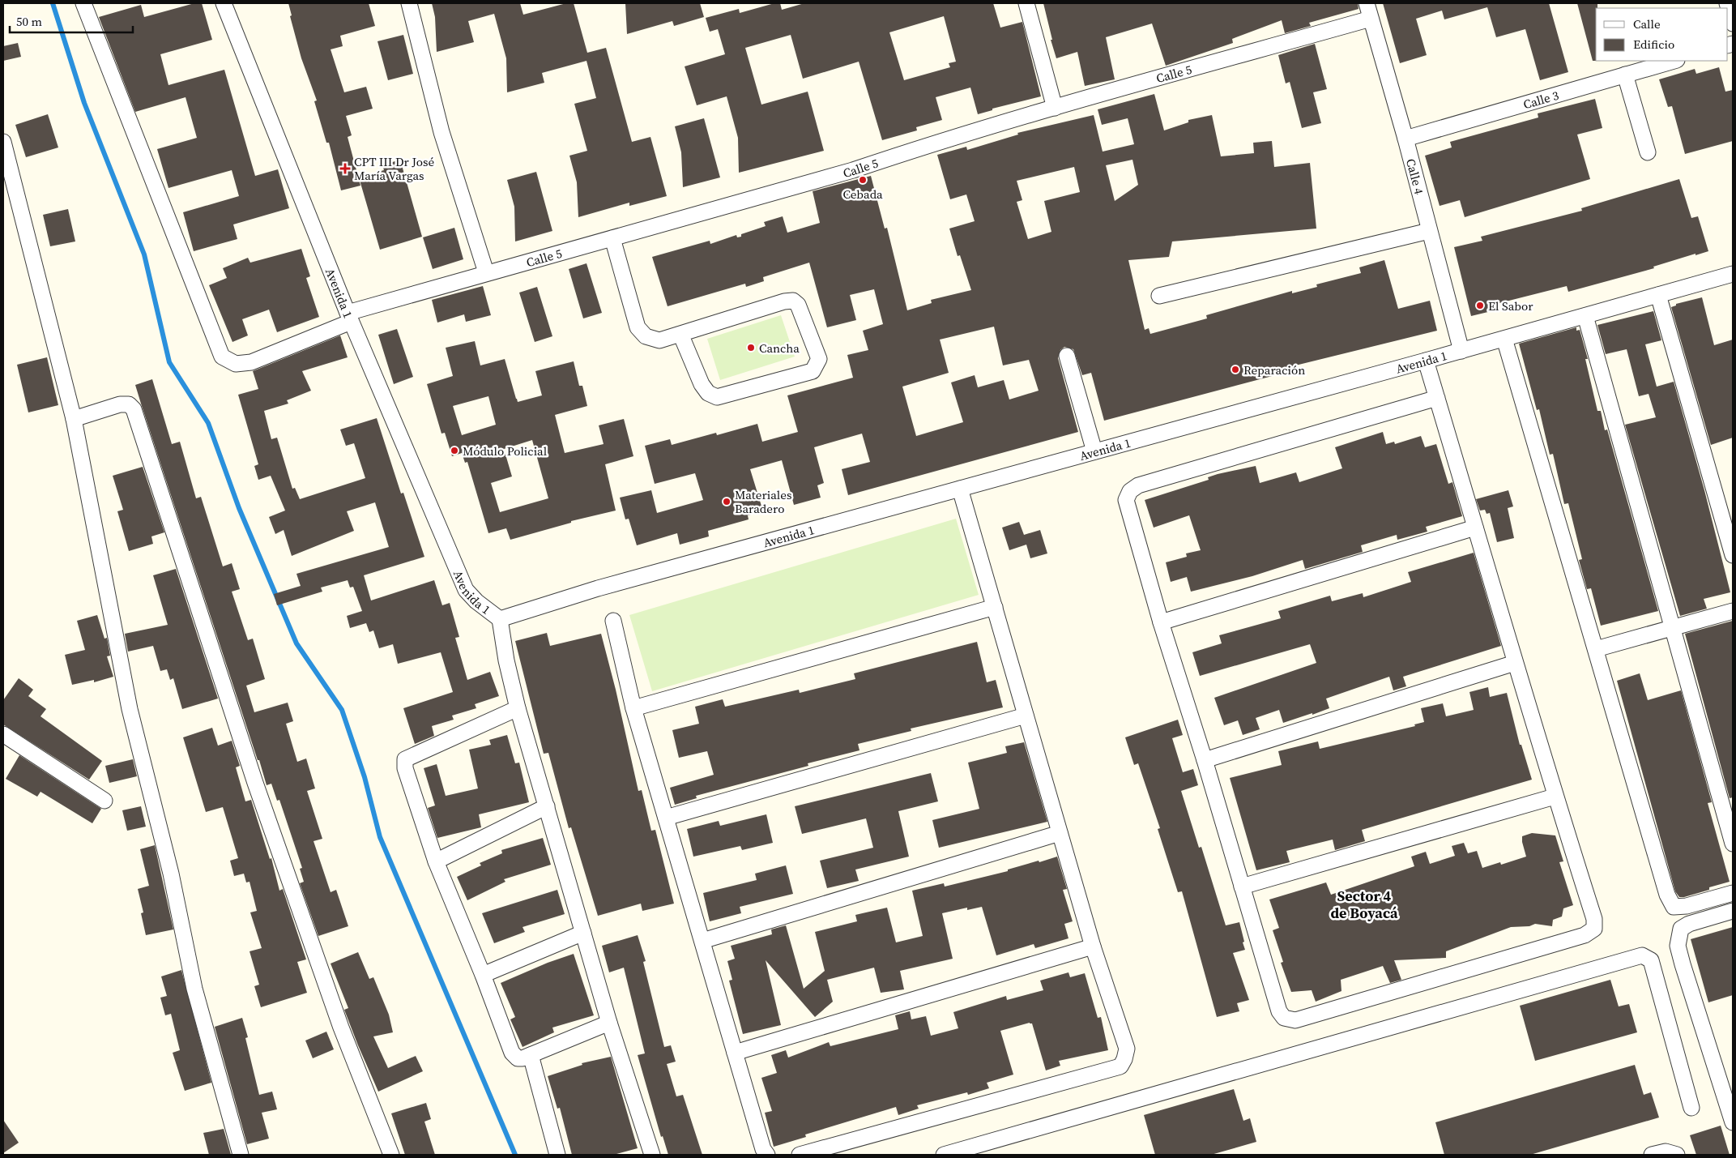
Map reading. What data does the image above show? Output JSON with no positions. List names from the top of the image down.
{
  "streets": {
    "street": [
      "Calle 5",
      "Calle 3",
      "Calle 4",
      "Avenida 1"
    ]
  },
  "crossings": [
    ["Calle 5", "Calle 4"],
    ["Calle 5", "Avenida 1"],
    ["Calle 3", "Calle 4"],
    ["Calle 4", "Avenida 1"]
  ],
  "districts": ["Sector 4 de Boyacá"],
  "places": {
    "health": ["CPT III Dr José María Vargas"],
    "other": [
      "Cebada",
      "El Sabor",
      "Cancha",
      "Reparación",
      "Módulo Policial",
      "Materiales Baradero"
    ]
  },
  "legend": ["Calle", "Edificio"],
  "scale_bar": "50 m"
}
